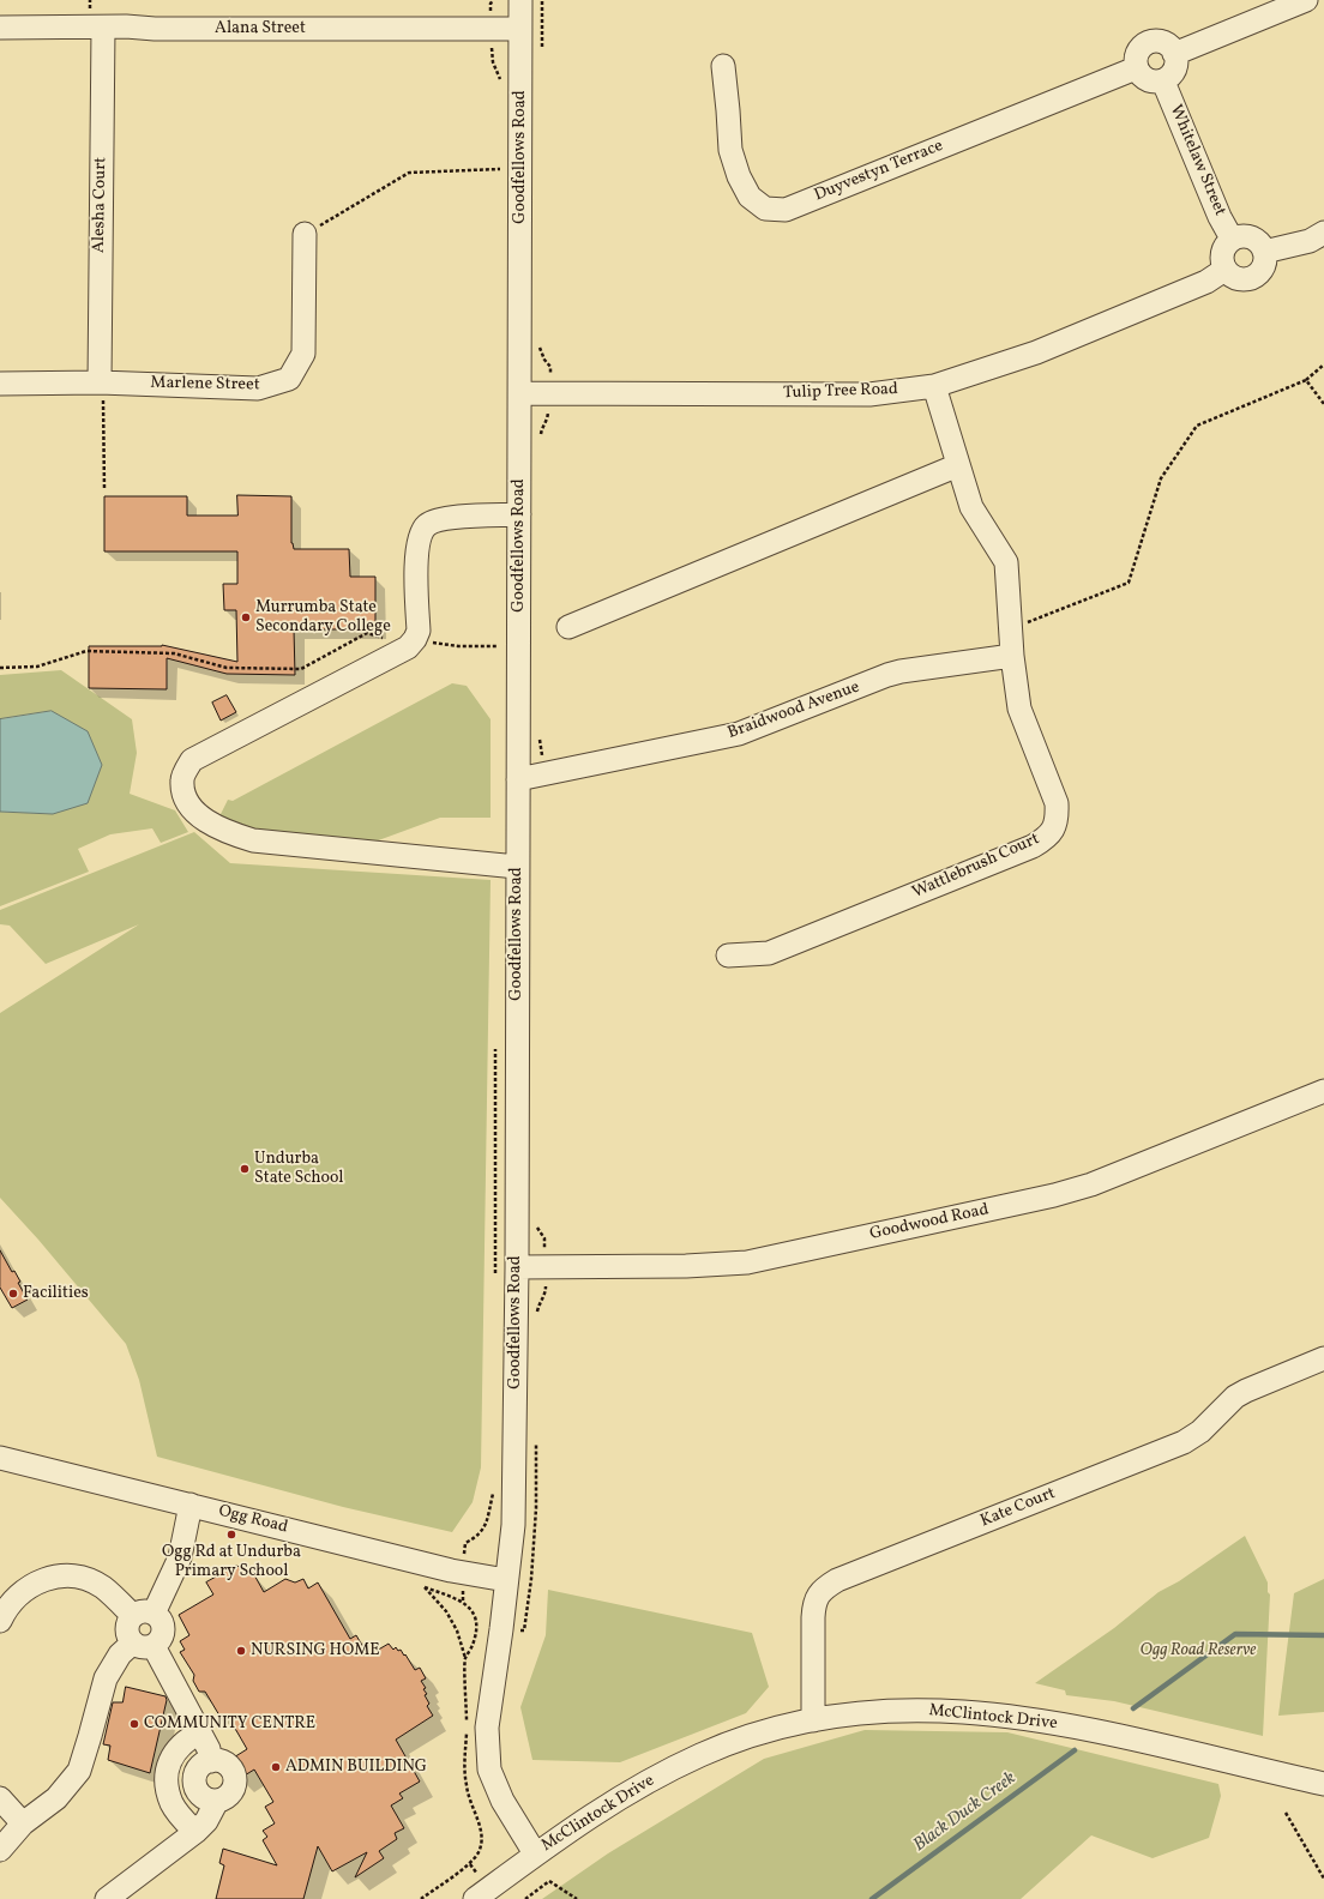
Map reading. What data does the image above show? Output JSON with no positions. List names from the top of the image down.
{
  "streets": {
    "street": [
      "Alana Street",
      "Goodfellows Road",
      "Whitelaw Street",
      "Duyvestyn Terrace",
      "Alesha Court",
      "Marlene Street",
      "Tulip Tree Road",
      "Braidwood Avenue",
      "Wattlebrush Court",
      "Goodwood Road",
      "Kate Court",
      "Ogg Road",
      "McClintock Drive"
    ]
  },
  "crossings": [
    ["Alana Street", "Goodfellows Road"],
    ["Alana Street", "Alesha Court"],
    ["Goodfellows Road", "Tulip Tree Road"],
    ["Goodfellows Road", "Braidwood Avenue"],
    ["Goodfellows Road", "Goodwood Road"],
    ["Goodfellows Road", "Ogg Road"],
    ["Goodfellows Road", "McClintock Drive"],
    ["Whitelaw Street", "Duyvestyn Terrace"],
    ["Whitelaw Street", "Tulip Tree Road"],
    ["Alesha Court", "Marlene Street"],
    ["Tulip Tree Road", "Wattlebrush Court"],
    ["Braidwood Avenue", "Wattlebrush Court"],
    ["Kate Court", "McClintock Drive"]
  ],
  "water": ["Black Duck Creek"],
  "parks": ["Ogg Road Reserve"],
  "places": [
    "Murrumba State Secondary College",
    "Undurba State School",
    "Facilities",
    "Ogg Rd at Undurba Primary School",
    "NURSING HOME",
    "COMMUNITY CENTRE",
    "ADMIN BUILDING"
  ]
}
